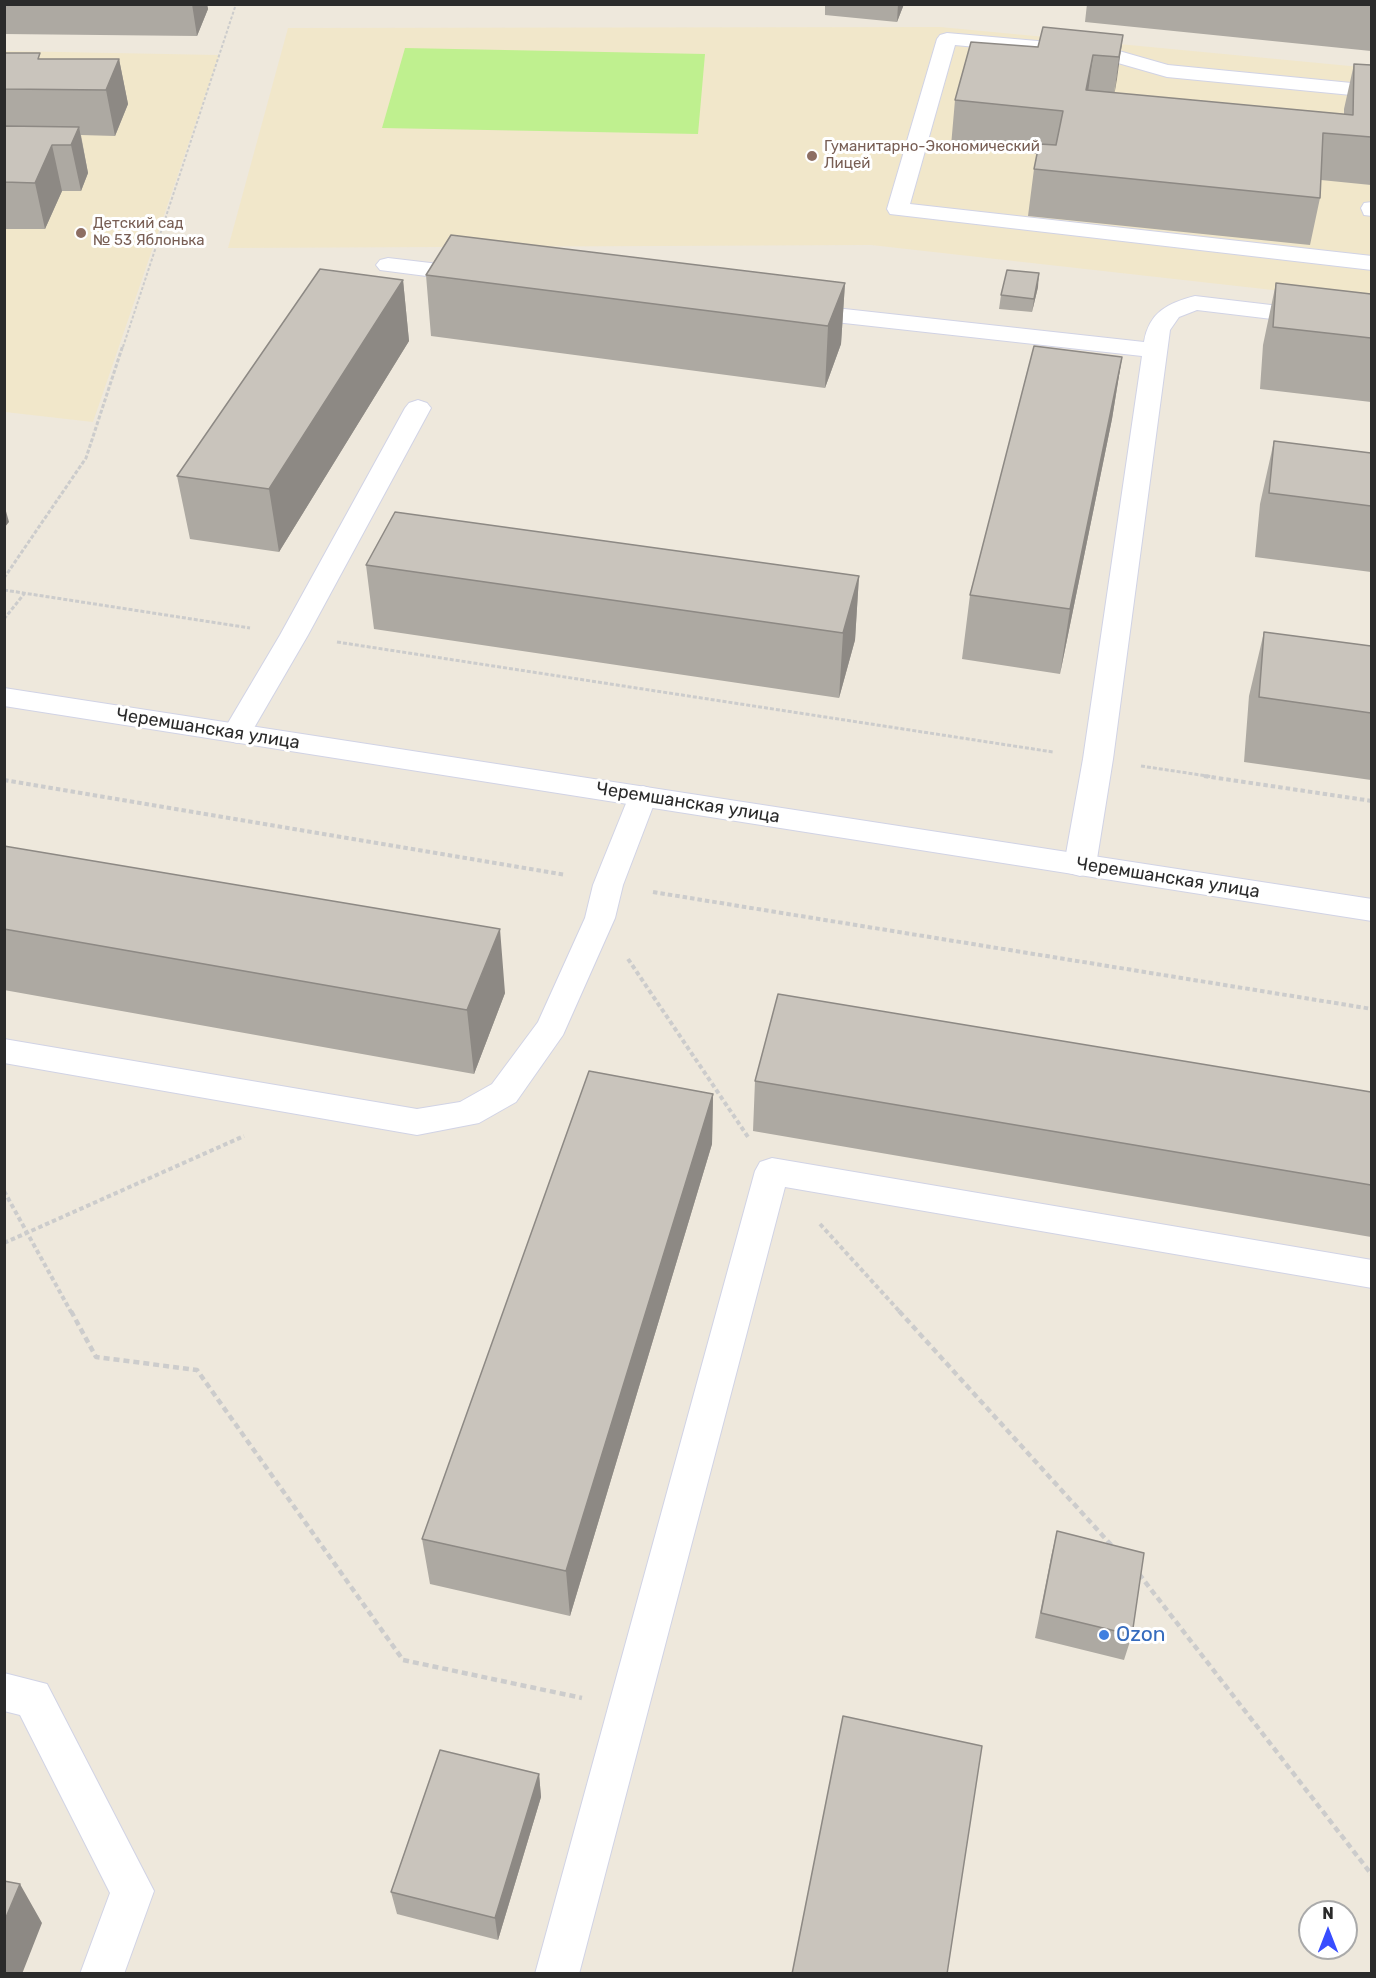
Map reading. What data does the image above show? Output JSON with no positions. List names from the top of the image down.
{
  "streets": {
    "street": ["Черемшанская улица"]
  },
  "places": ["Гуманитарно-Экономический Лицей", "Детский сад № 53 Яблонька", "Ozon"],
  "north": "top"
}
